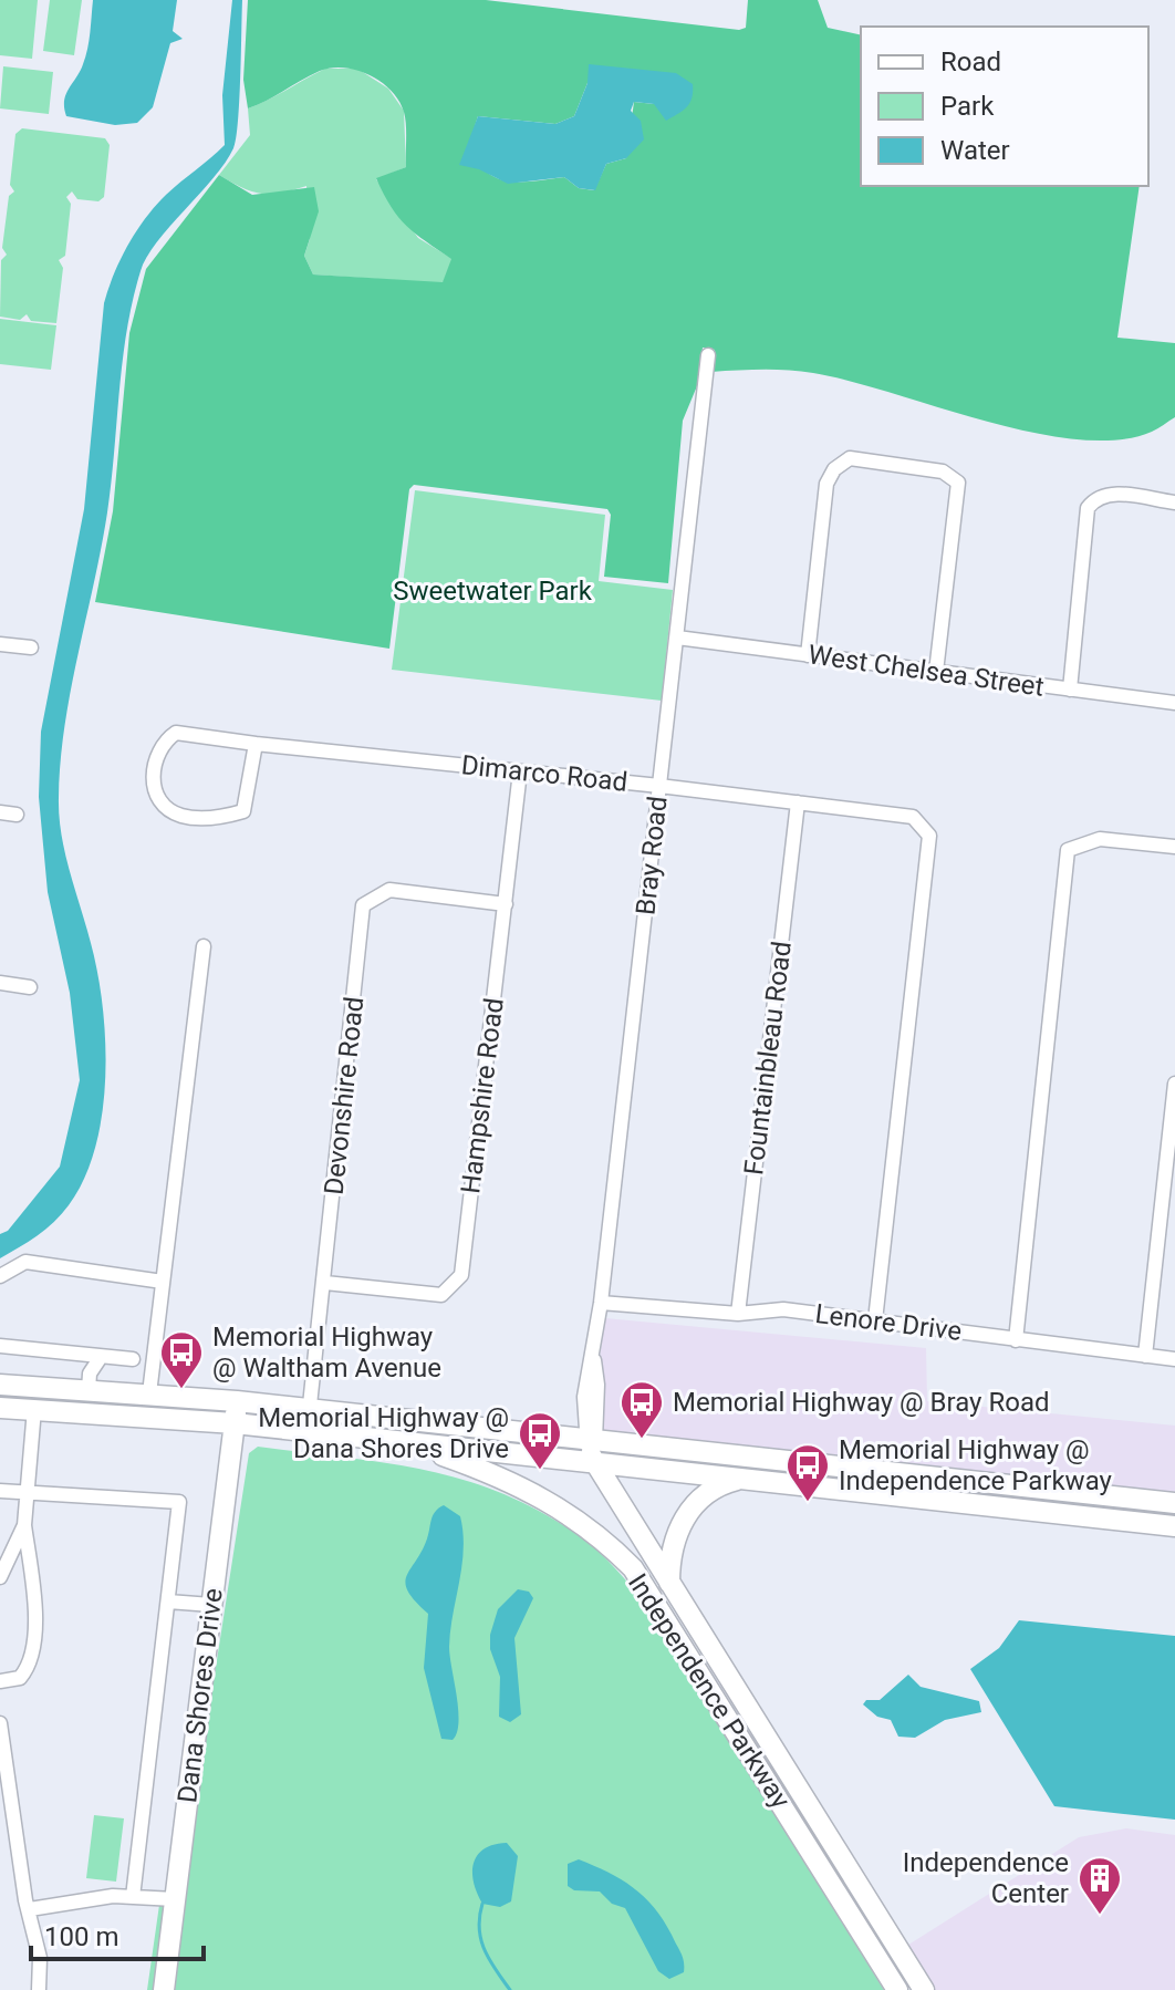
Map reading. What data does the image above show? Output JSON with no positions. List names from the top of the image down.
{
  "streets": {
    "main road": ["Independence Parkway", "Dana Shores Drive"],
    "street": [
      "West Chelsea Street",
      "Dimarco Road",
      "Bray Road",
      "Fountainbleau Road",
      "Devonshire Road",
      "Hampshire Road",
      "Lenore Drive"
    ]
  },
  "crossings": [
    ["West Chelsea Street", "Bray Road"],
    ["Dimarco Road", "Bray Road"],
    ["Dimarco Road", "Fountainbleau Road"],
    ["Dimarco Road", "Hampshire Road"],
    ["Dimarco Road", "Lenore Drive"],
    ["Bray Road", "Lenore Drive"],
    ["Bray Road", "Independence Parkway"],
    ["Fountainbleau Road", "Lenore Drive"],
    ["Devonshire Road", "Hampshire Road"]
  ],
  "parks": ["Sweetwater Park"],
  "places": {
    "bus stop": [
      "Memorial Highway @ Waltham Avenue",
      "Memorial Highway @ Bray Road",
      "Memorial Highway @ Dana Shores Drive",
      "Memorial Highway @ Independence Parkway"
    ],
    "building": ["Independence Center"]
  },
  "legend": ["Road", "Park", "Water"],
  "scale_bar": "100 m"
}
